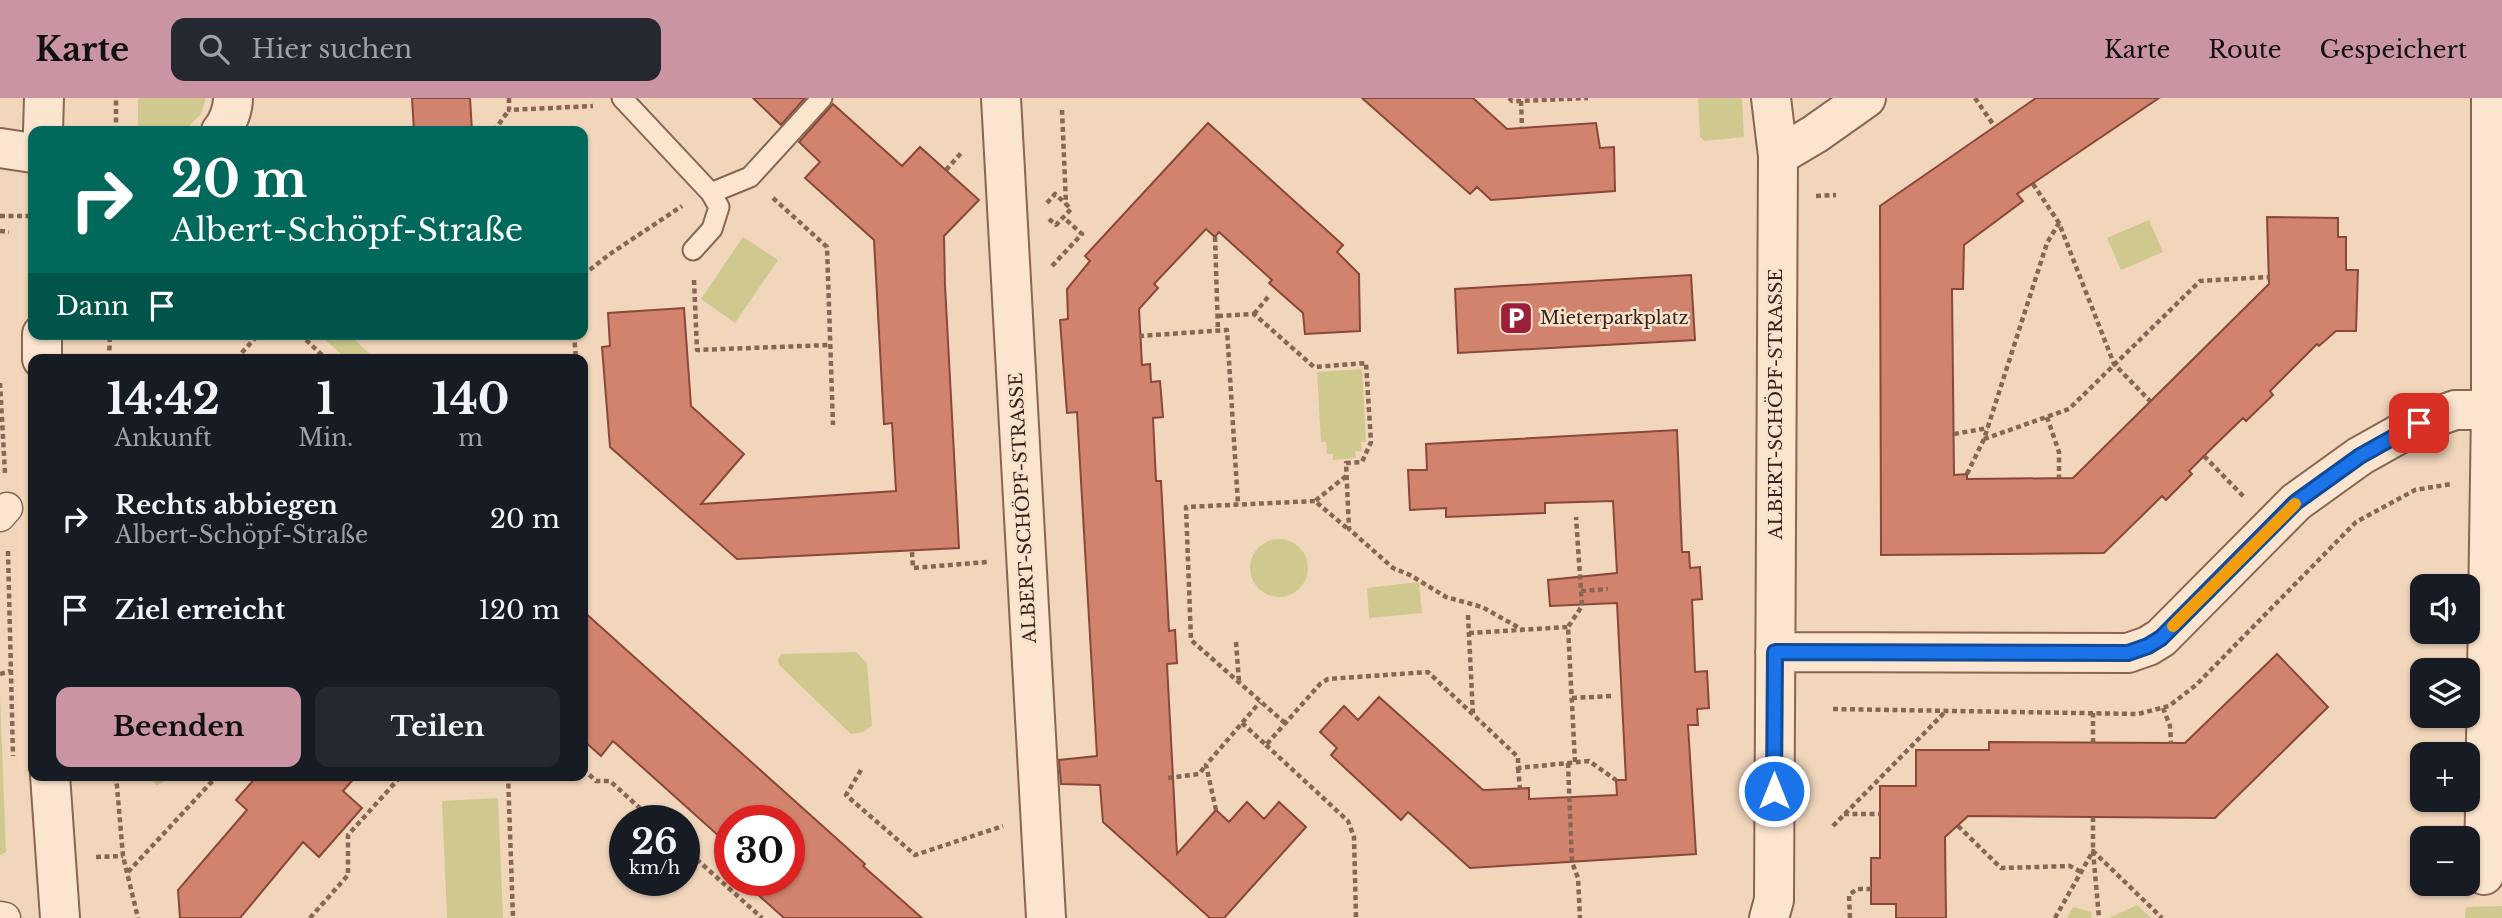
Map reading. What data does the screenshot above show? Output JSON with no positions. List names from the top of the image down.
{
  "streets": {
    "street": ["ALBERT-SCHÖPF-STRASSE"]
  },
  "places": {
    "parking": ["Mieterparkplatz"]
  },
  "page": {
    "header": "Karte",
    "search": "Hier suchen",
    "nav": ["Karte", "Route", "Gespeichert"],
    "turn": ["20 m", "Albert-Schöpf-Straße"],
    "then": "Dann",
    "eta": [
      "14:42",
      "Ankunft",
      "1",
      "Min.",
      "140",
      "m"
    ],
    "list": [
      {
        "name": "Rechts abbiegen",
        "note": "Albert-Schöpf-Straße",
        "value": "20 m"
      },
      {
        "name": "Ziel erreicht",
        "value": "120 m"
      }
    ],
    "map_buttons": ["+", "−"],
    "buttons": ["Beenden", "Teilen"],
    "speed": "26 km/h",
    "limit": "30"
  }
}
